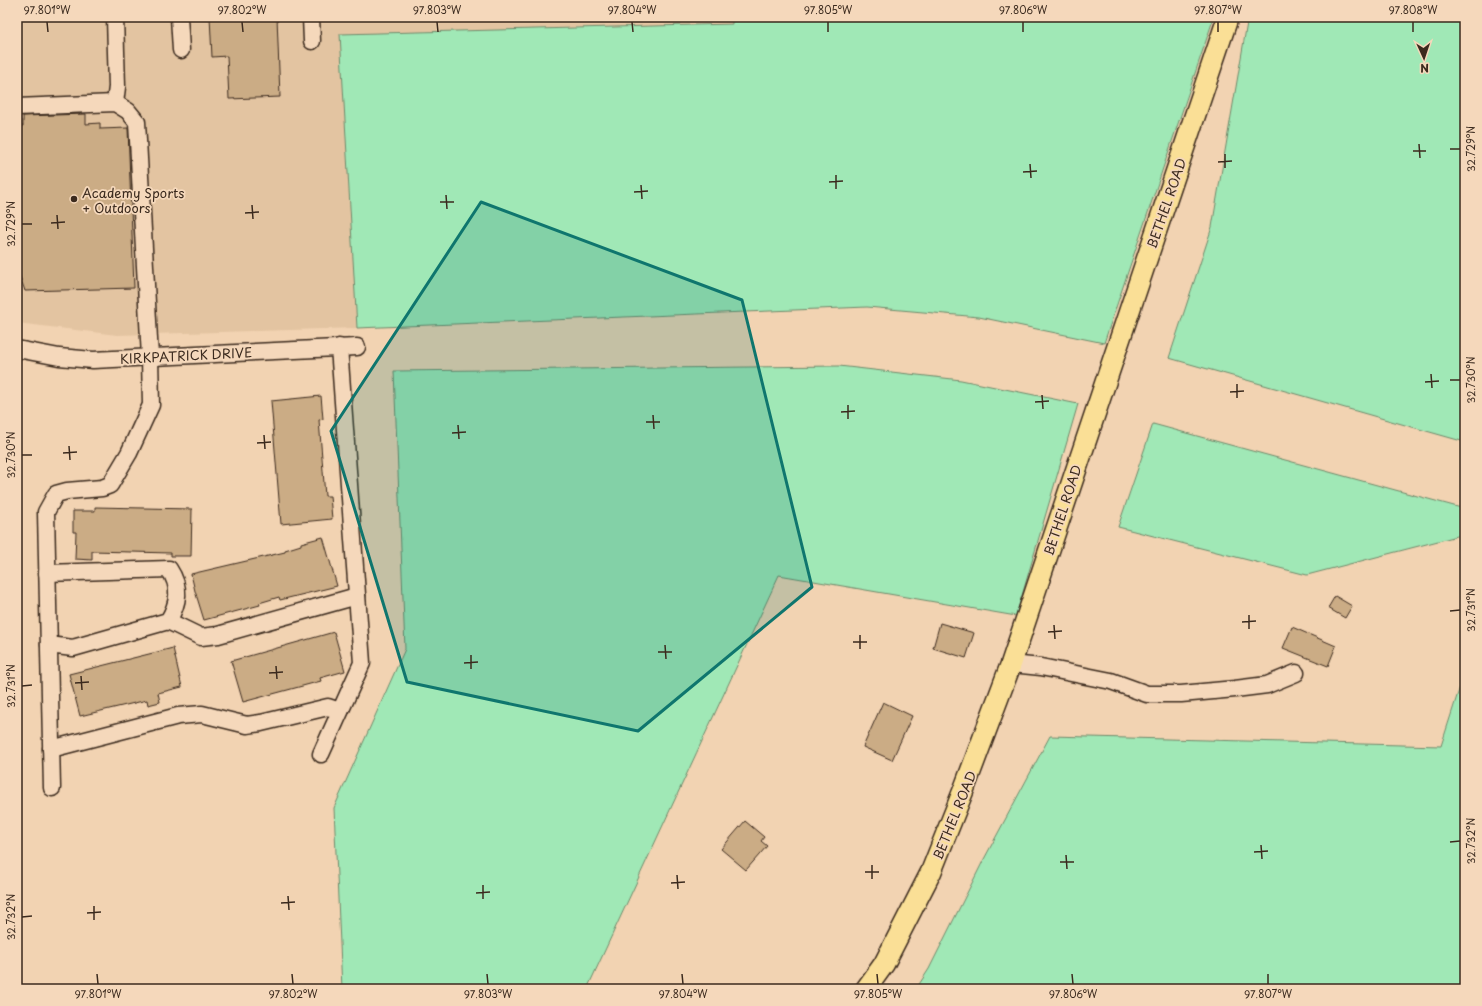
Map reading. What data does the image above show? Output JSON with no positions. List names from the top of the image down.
{
  "streets": {
    "main road": ["BETHEL ROAD"],
    "street": ["KIRKPATRICK DRIVE"]
  },
  "places": ["Academy Sports + Outdoors"],
  "north": "bottom",
  "coordinates": [
    "97.801°W",
    "97.802°W",
    "97.803°W",
    "97.804°W",
    "97.805°W",
    "97.806°W",
    "97.807°W",
    "97.808°W",
    "32.729°N",
    "32.730°N",
    "32.731°N",
    "32.732°N"
  ]
}
